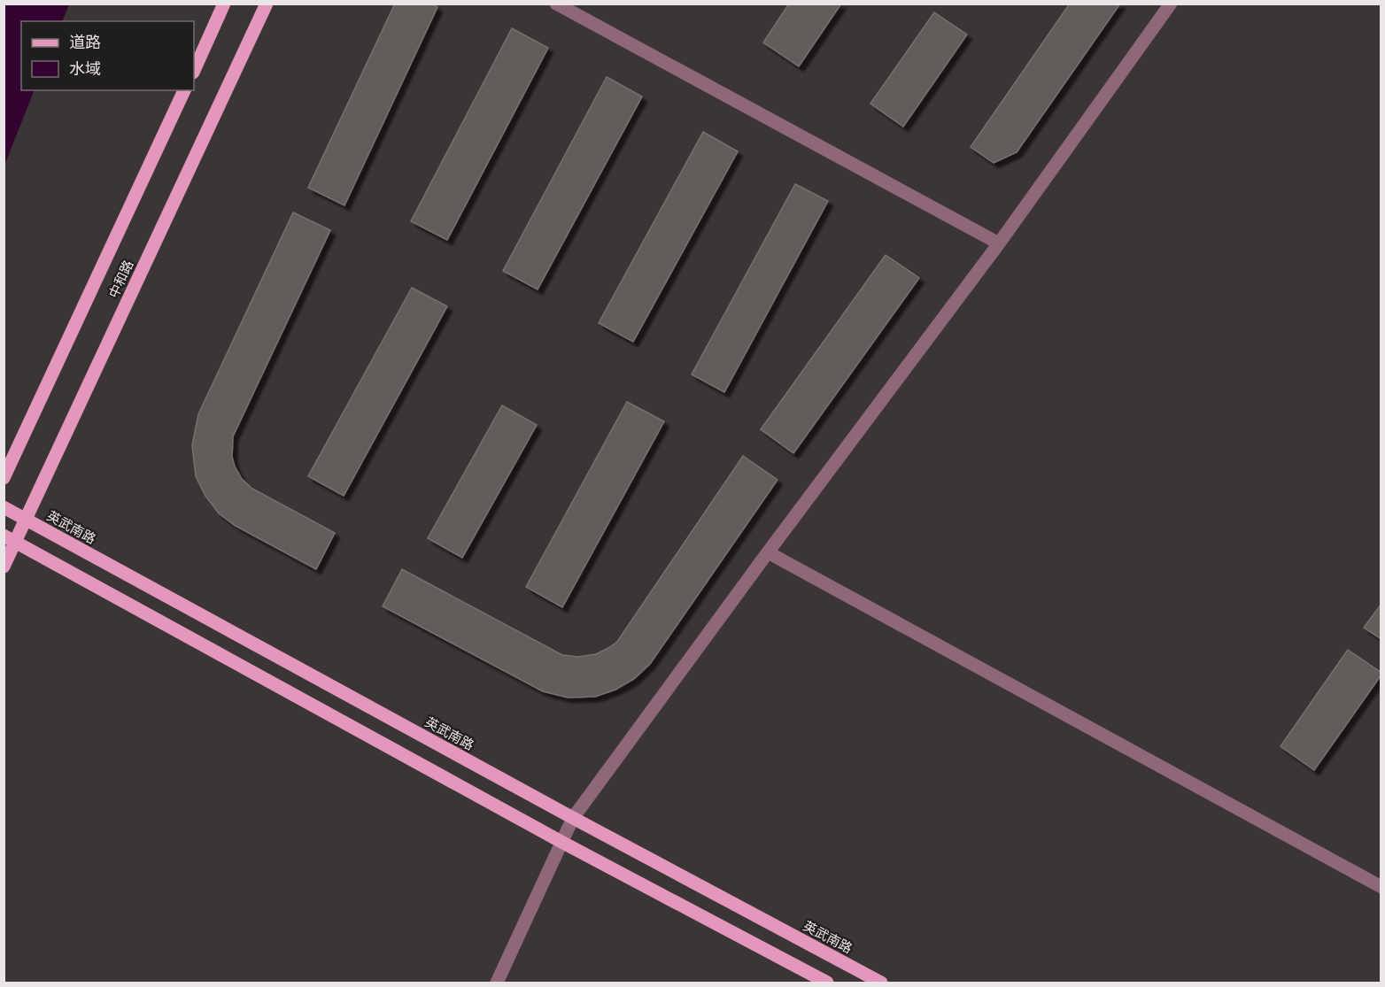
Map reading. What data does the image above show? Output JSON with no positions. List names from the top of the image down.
{
  "streets": {
    "main road": ["中和路", "英武南路"]
  },
  "crossings": [
    ["中和路", "英武南路"]
  ],
  "legend": ["道路", "水域"]
}
